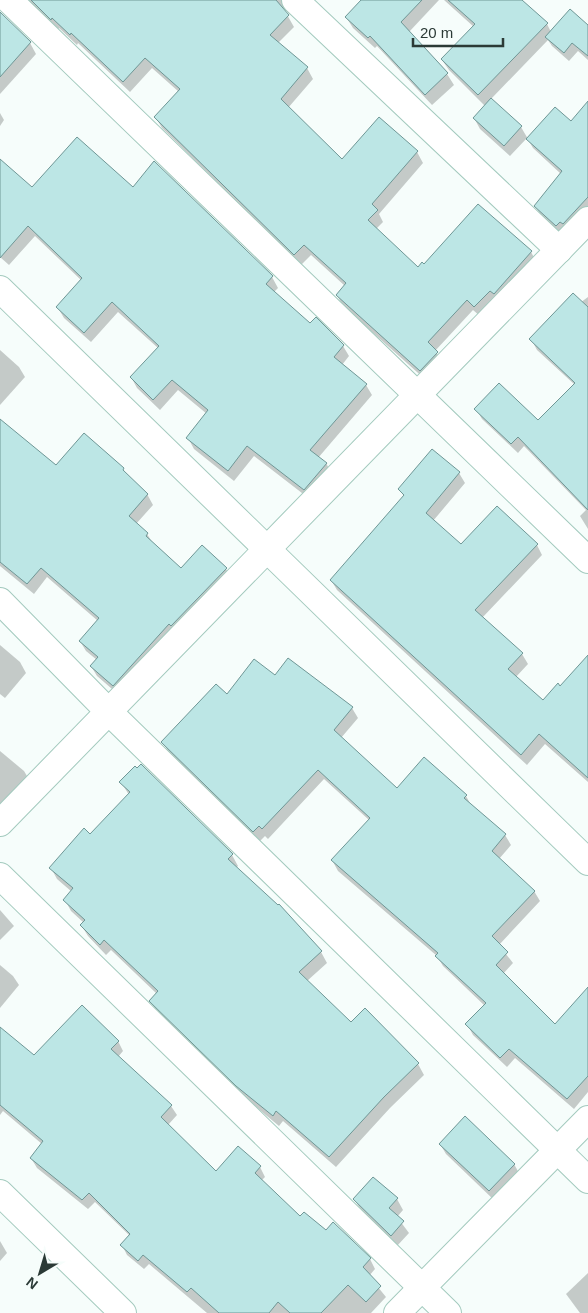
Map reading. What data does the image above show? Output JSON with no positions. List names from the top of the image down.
{
  "scale_bar": "20 m",
  "north": "bottom left"
}
